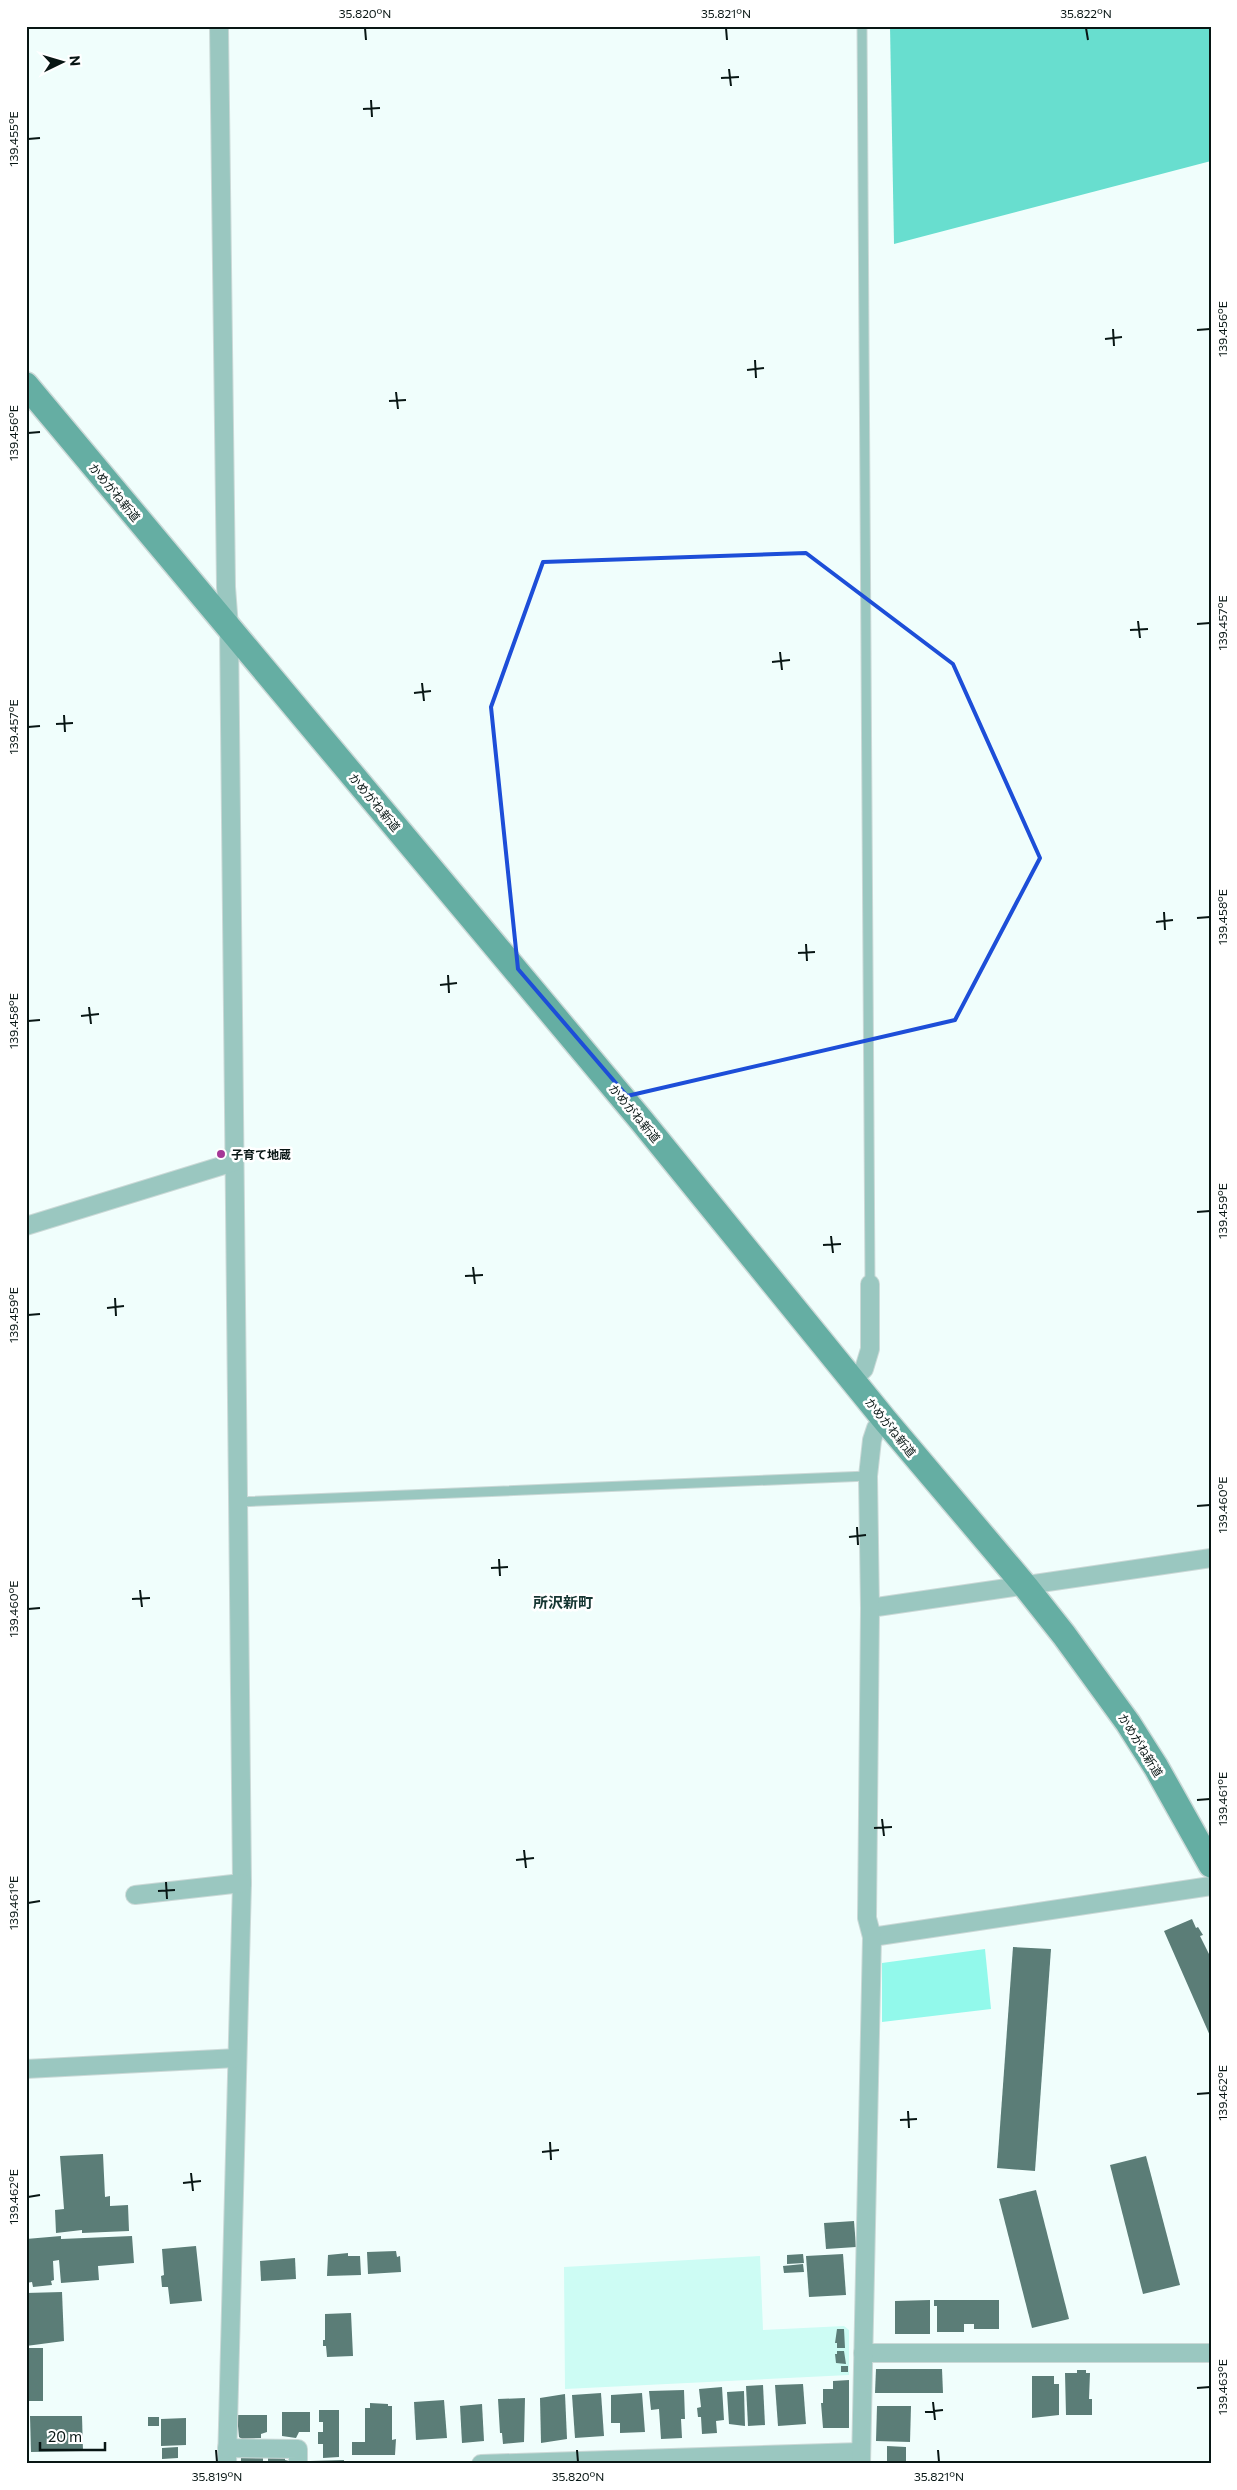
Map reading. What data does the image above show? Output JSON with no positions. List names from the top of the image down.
{
  "streets": {
    "street": ["かめがね新道"]
  },
  "districts": ["所沢新町"],
  "places": ["子育て地蔵"],
  "scale_bar": "20 m",
  "north": "right",
  "coordinates": [
    "35.820°N",
    "35.821°N",
    "35.822°N",
    "139.455°E",
    "139.456°E",
    "139.457°E",
    "139.458°E",
    "139.459°E",
    "139.460°E",
    "139.461°E",
    "139.462°E",
    "139.463°E",
    "35.819°N"
  ]
}
